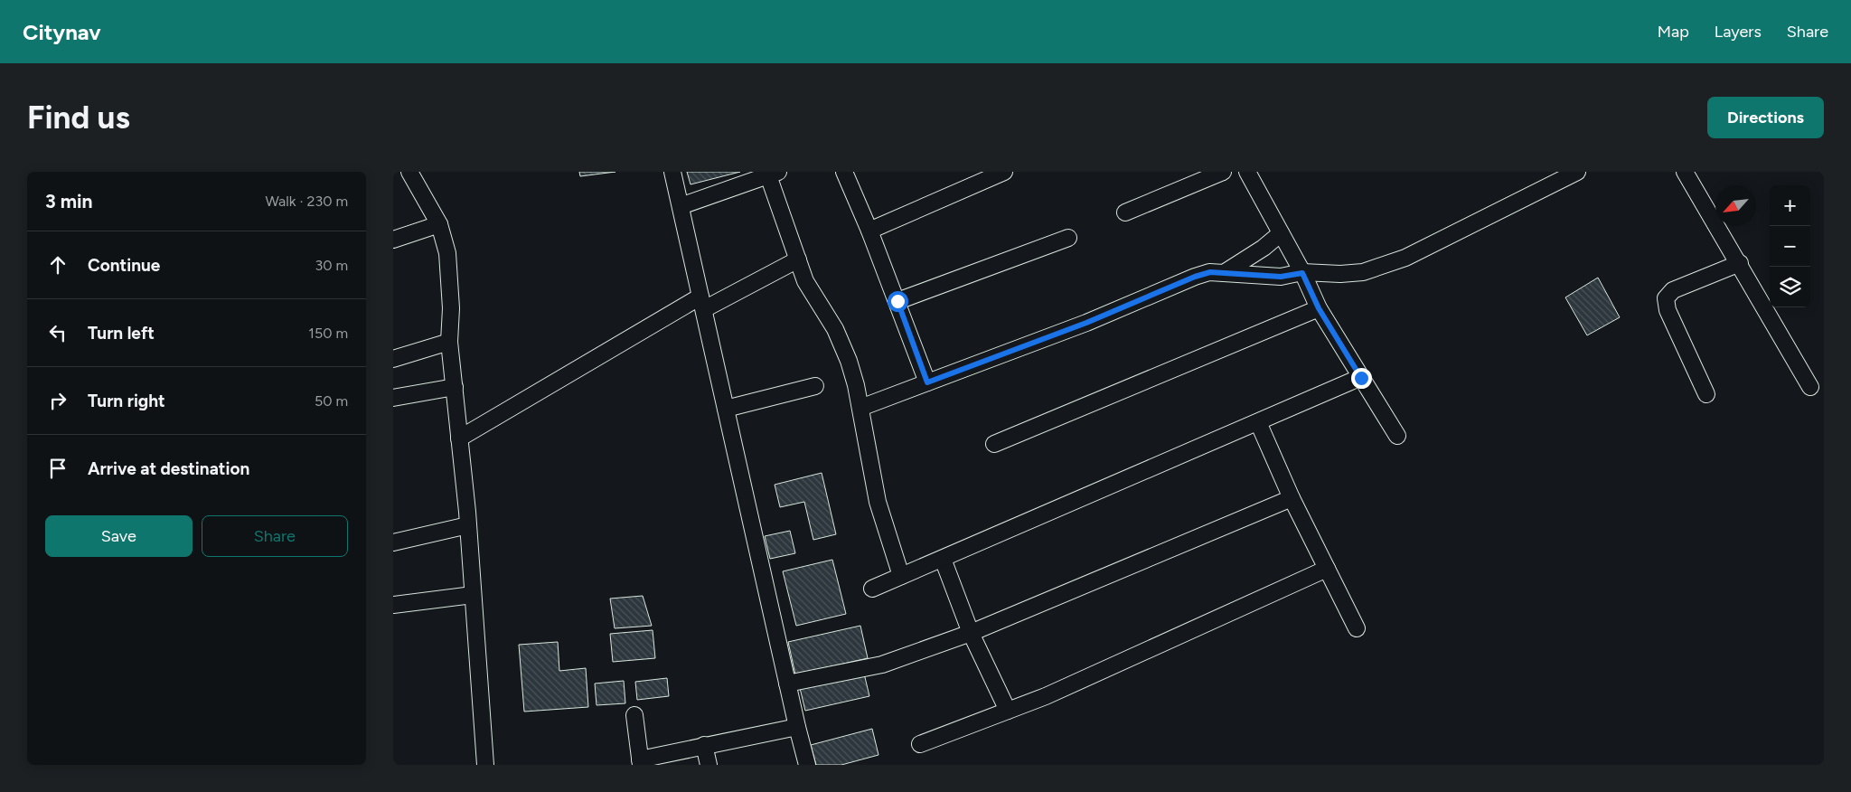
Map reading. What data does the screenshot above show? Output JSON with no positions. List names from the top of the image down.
{
  "north": "bottom left",
  "page": {
    "header": "Citynav",
    "nav": ["Map", "Layers", "Share"],
    "buttons": [
      "Directions",
      ["Save", "Share"]
    ],
    "title": "Find us",
    "heading": ["3 min", "Walk · 230 m"],
    "map_buttons": ["+", "−"],
    "list": [
      ["Continue", "30 m"],
      ["Turn left", "150 m"],
      ["Turn right", "50 m"],
      "Arrive at destination"
    ]
  }
}
